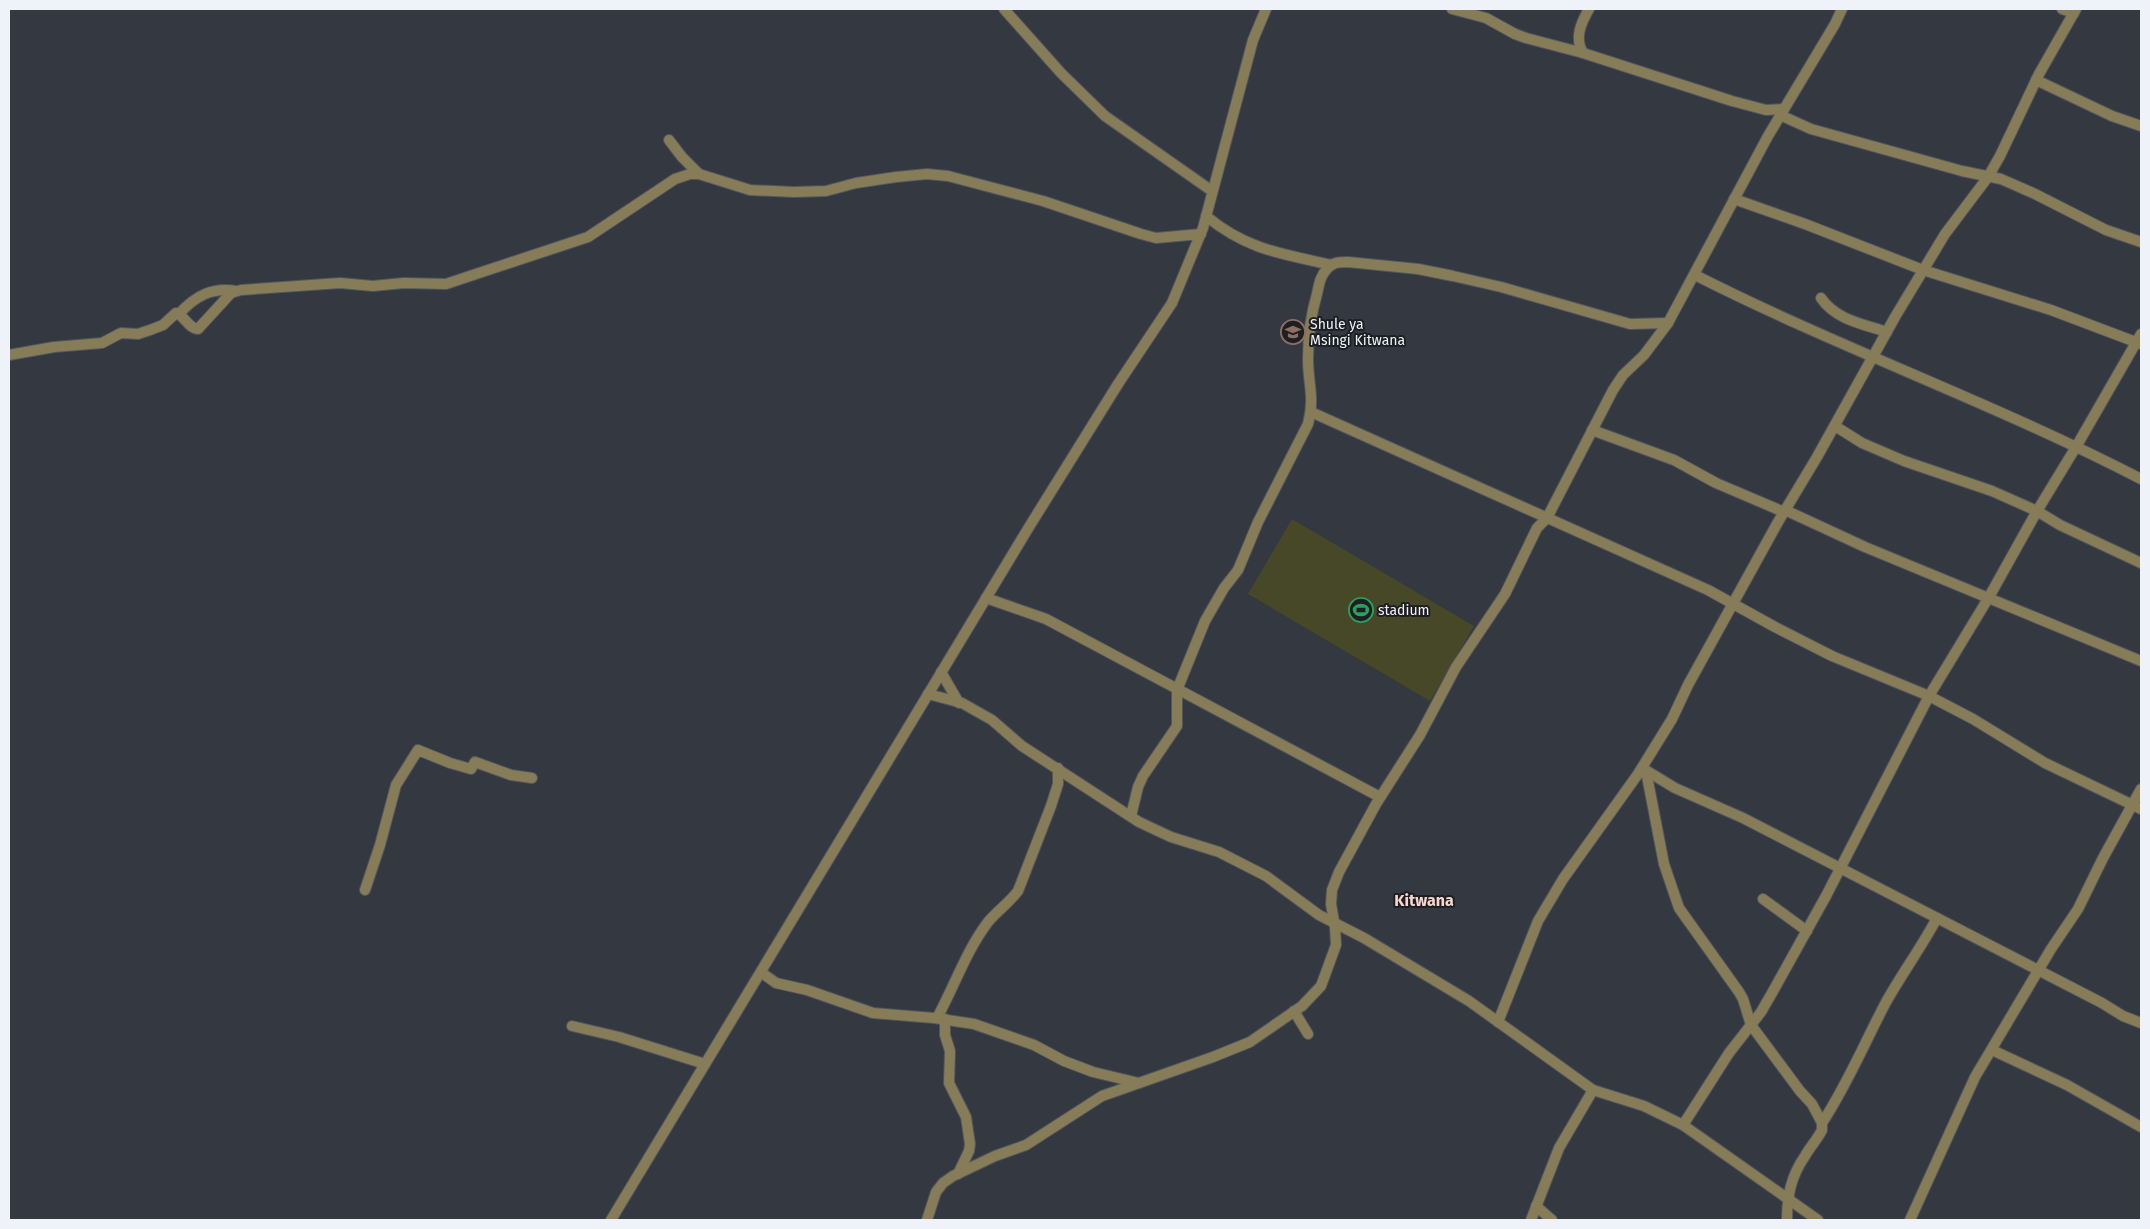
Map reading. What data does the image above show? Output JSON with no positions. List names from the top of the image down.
{
  "districts": ["Kitwana"],
  "places": {
    "school or university": ["Shule ya Msingi Kitwana"],
    "sports": ["stadium"]
  }
}
